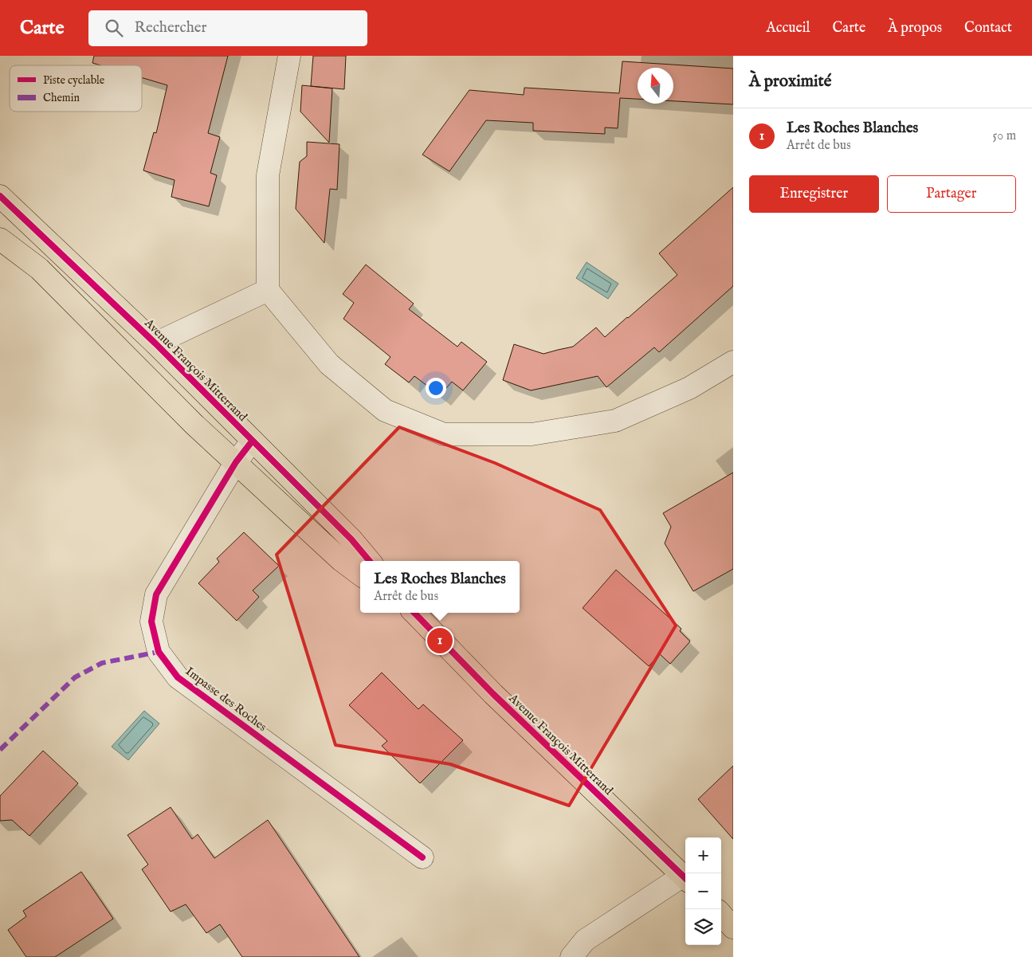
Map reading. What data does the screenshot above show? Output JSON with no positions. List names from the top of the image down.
{
  "streets": {
    "main road": ["Avenue François Mitterrand"],
    "street": ["Impasse des Roches"]
  },
  "crossings": [
    ["Avenue François Mitterrand", "Impasse des Roches"]
  ],
  "legend": ["Piste cyclable", "Chemin"],
  "north": "top",
  "page": {
    "header": "Carte",
    "search": "Rechercher",
    "nav": [
      "Accueil",
      "Carte",
      "À propos",
      "Contact"
    ],
    "heading": "À proximité",
    "list": [
      {
        "mark": "1",
        "name": "Les Roches Blanches",
        "note": "Arrêt de bus",
        "value": "50 m"
      }
    ],
    "buttons": ["Enregistrer", "Partager"],
    "popup": ["Les Roches Blanches", "Arrêt de bus"],
    "pins": "1",
    "map_buttons": ["+", "−"]
  }
}
